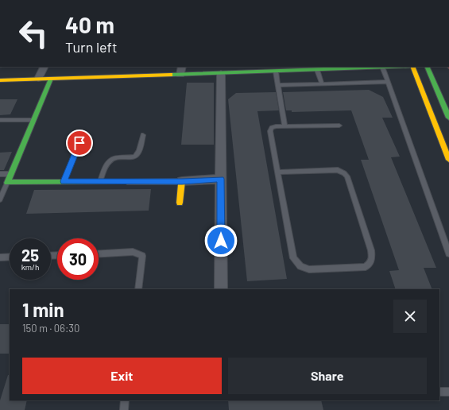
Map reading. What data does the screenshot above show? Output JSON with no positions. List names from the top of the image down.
{
  "page": {
    "turn": ["40 m", "Turn left"],
    "speed": "25 km/h",
    "limit": "30",
    "heading": ["1 min", "150 m · 06:30"],
    "buttons": ["Exit", "Share"]
  }
}
